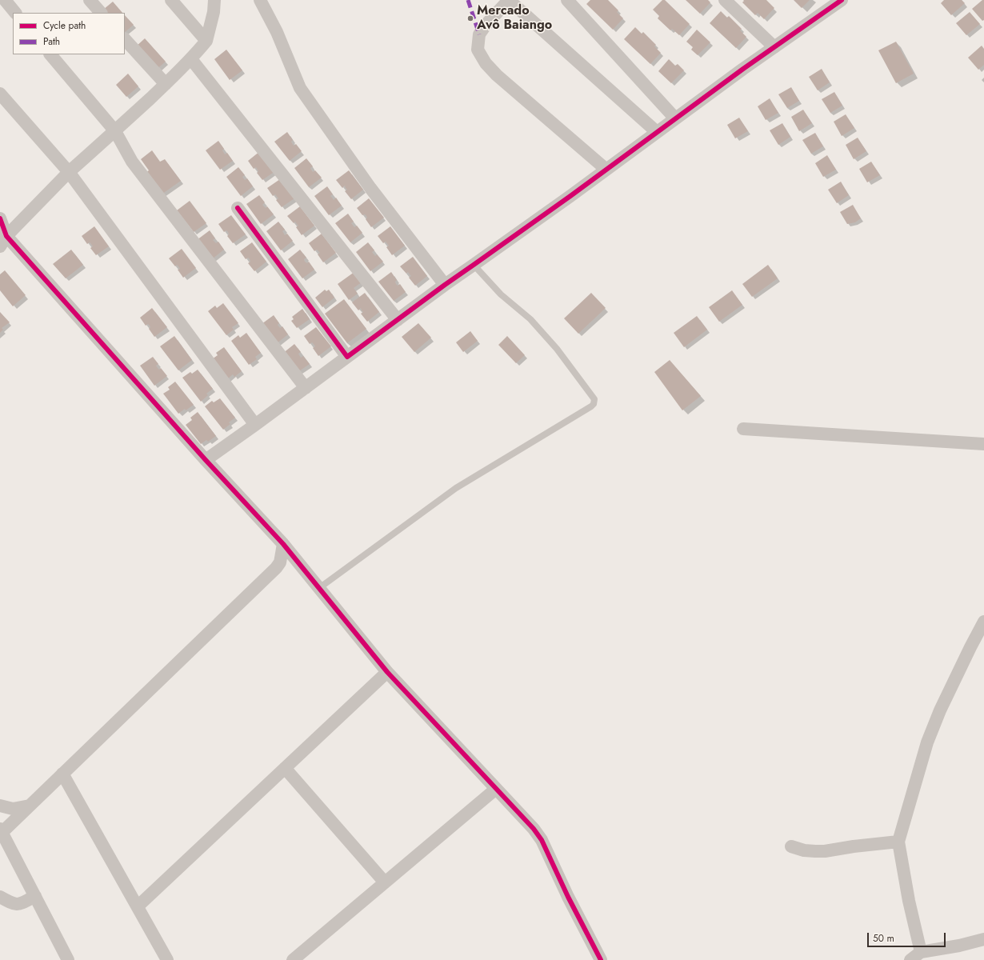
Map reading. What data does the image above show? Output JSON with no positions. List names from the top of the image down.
{
  "places": ["Mercado Avô Baiango"],
  "legend": ["Cycle path", "Path"],
  "scale_bar": "50 m"
}
